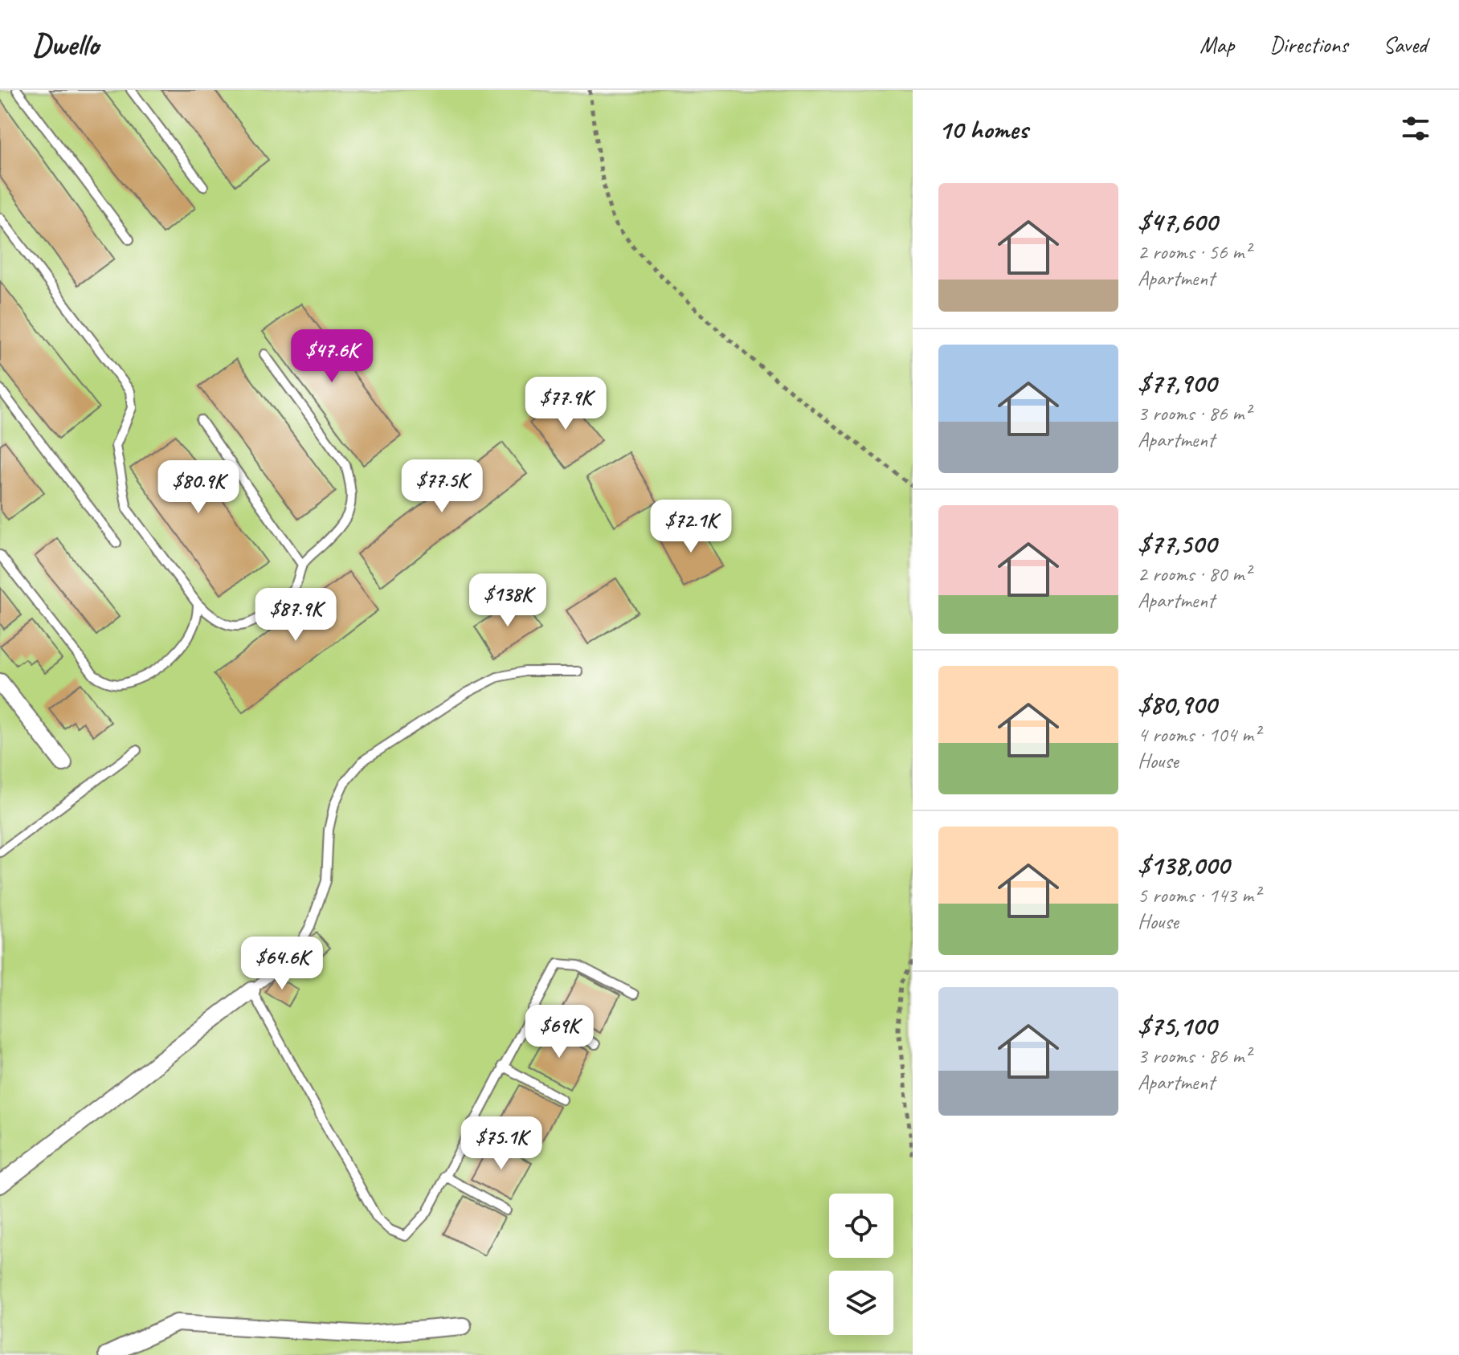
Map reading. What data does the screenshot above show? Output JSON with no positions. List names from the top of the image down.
{
  "page": {
    "header": "Dwello",
    "nav": ["Map", "Directions", "Saved"],
    "heading": "10 homes",
    "list": [
      {
        "name": "$47,600",
        "note": "2 rooms · 56 m² · Apartment"
      },
      {
        "name": "$77,900",
        "note": "3 rooms · 86 m² · Apartment"
      },
      {
        "name": "$77,500",
        "note": "2 rooms · 80 m² · Apartment"
      },
      {
        "name": "$80,900",
        "note": "4 rooms · 104 m² · House"
      },
      {
        "name": "$138,000",
        "note": "5 rooms · 143 m² · House"
      },
      {
        "name": "$75,100",
        "note": "3 rooms · 86 m² · Apartment"
      }
    ],
    "price": [
      "$47.6K",
      "$77.9K",
      "$77.5K",
      "$80.9K",
      "$72.1K",
      "$138K",
      "$87.9K",
      "$64.6K",
      "$69K",
      "$75.1K"
    ]
  }
}
